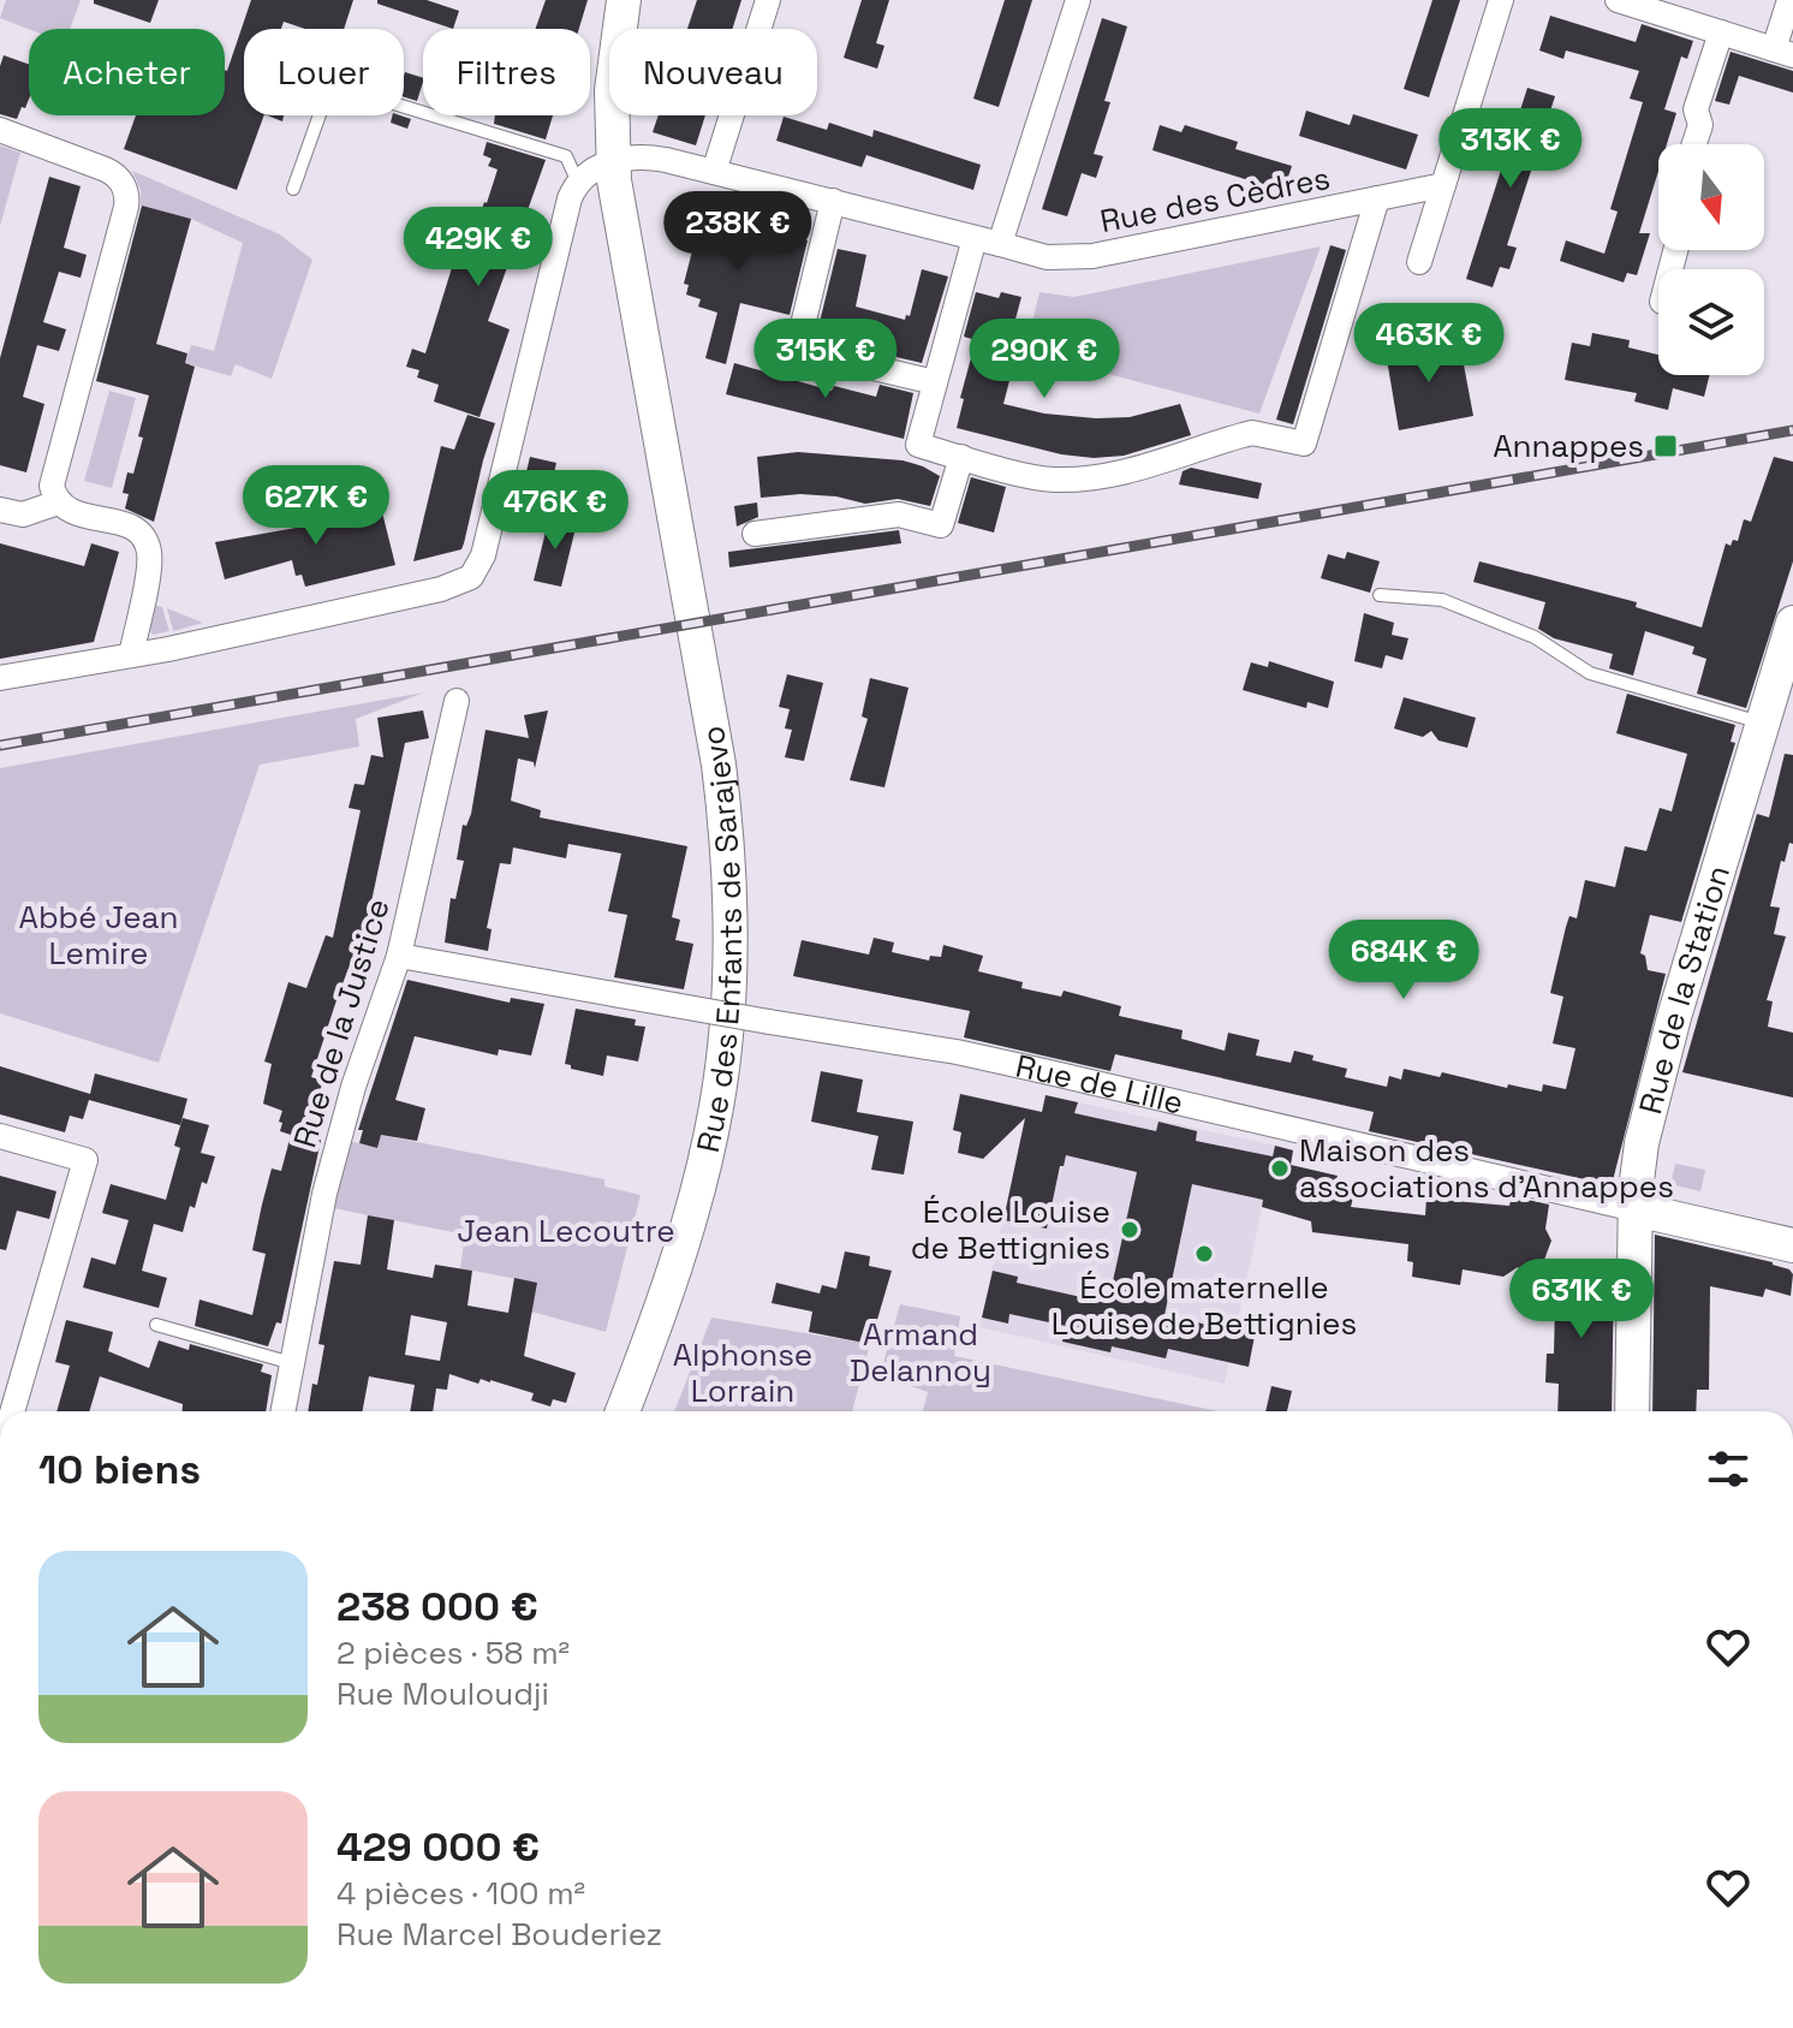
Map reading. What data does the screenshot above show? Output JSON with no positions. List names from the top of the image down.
{
  "streets": {
    "main road": ["Rue des Enfants de Sarajevo", "Rue de la Station", "Rue de Lille"],
    "street": ["Rue des Cèdres", "Rue de la Justice"]
  },
  "crossings": [
    ["Rue des Cèdres", "Rue des Enfants de Sarajevo"],
    ["Rue de la Station", "Rue de Lille"],
    ["Rue de la Justice", "Rue de Lille"]
  ],
  "parks": [
    "Abbé Jean Lemire",
    "Jean Lecoutre",
    "Armand Delannoy",
    "Alphonse Lorrain"
  ],
  "places": {
    "transit": ["Annappes"],
    "other": ["Maison des associations d'Annappes", "École Louise de Bettignies", "École maternelle Louise de Bettignies"]
  },
  "north": "bottom",
  "page": {
    "chip": [
      "Acheter",
      "Louer",
      "Filtres",
      "Nouveau"
    ],
    "price": [
      "313K €",
      "238K €",
      "429K €",
      "463K €",
      "315K €",
      "290K €",
      "627K €",
      "476K €",
      "684K €",
      "631K €"
    ],
    "heading": "10 biens",
    "list": [
      {
        "name": "238 000 €",
        "note": "2 pièces · 58 m² · Rue Mouloudji"
      },
      {
        "name": "429 000 €",
        "note": "4 pièces · 100 m² · Rue Marcel Bouderiez"
      }
    ]
  }
}
